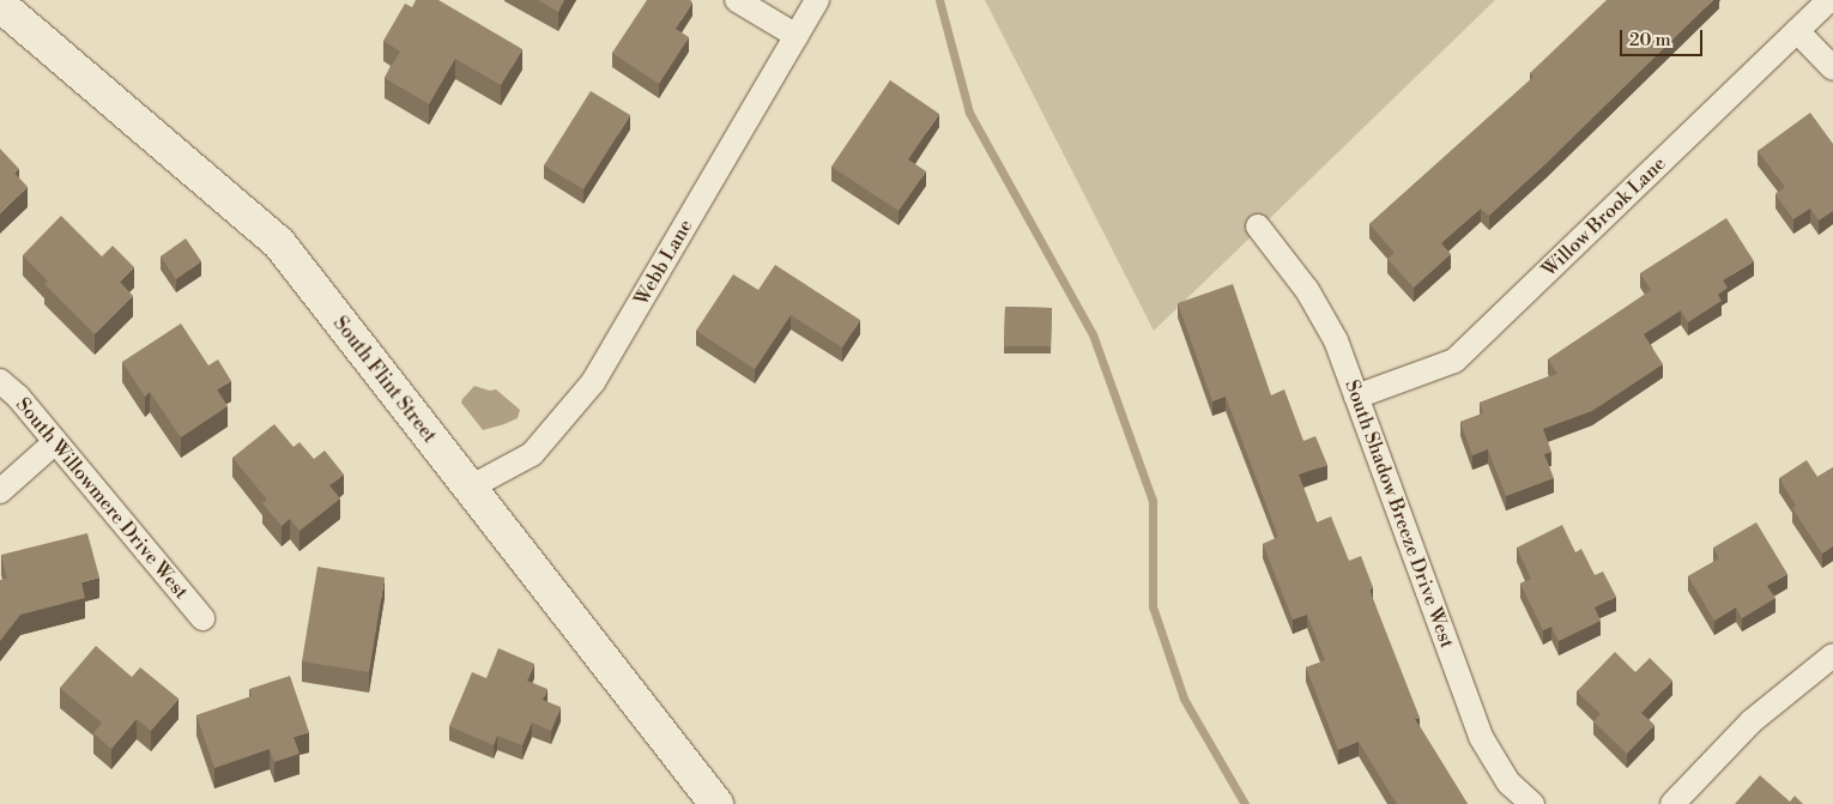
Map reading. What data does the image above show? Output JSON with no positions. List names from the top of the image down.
{
  "streets": {
    "main road": ["South Flint Street"],
    "street": [
      "Willow Brook Lane",
      "Webb Lane",
      "South Willowmere Drive West",
      "South Shadow Breeze Drive West"
    ]
  },
  "crossings": [
    ["Willow Brook Lane", "South Shadow Breeze Drive West"],
    ["Webb Lane", "South Flint Street"]
  ],
  "scale_bar": "20 m"
}
